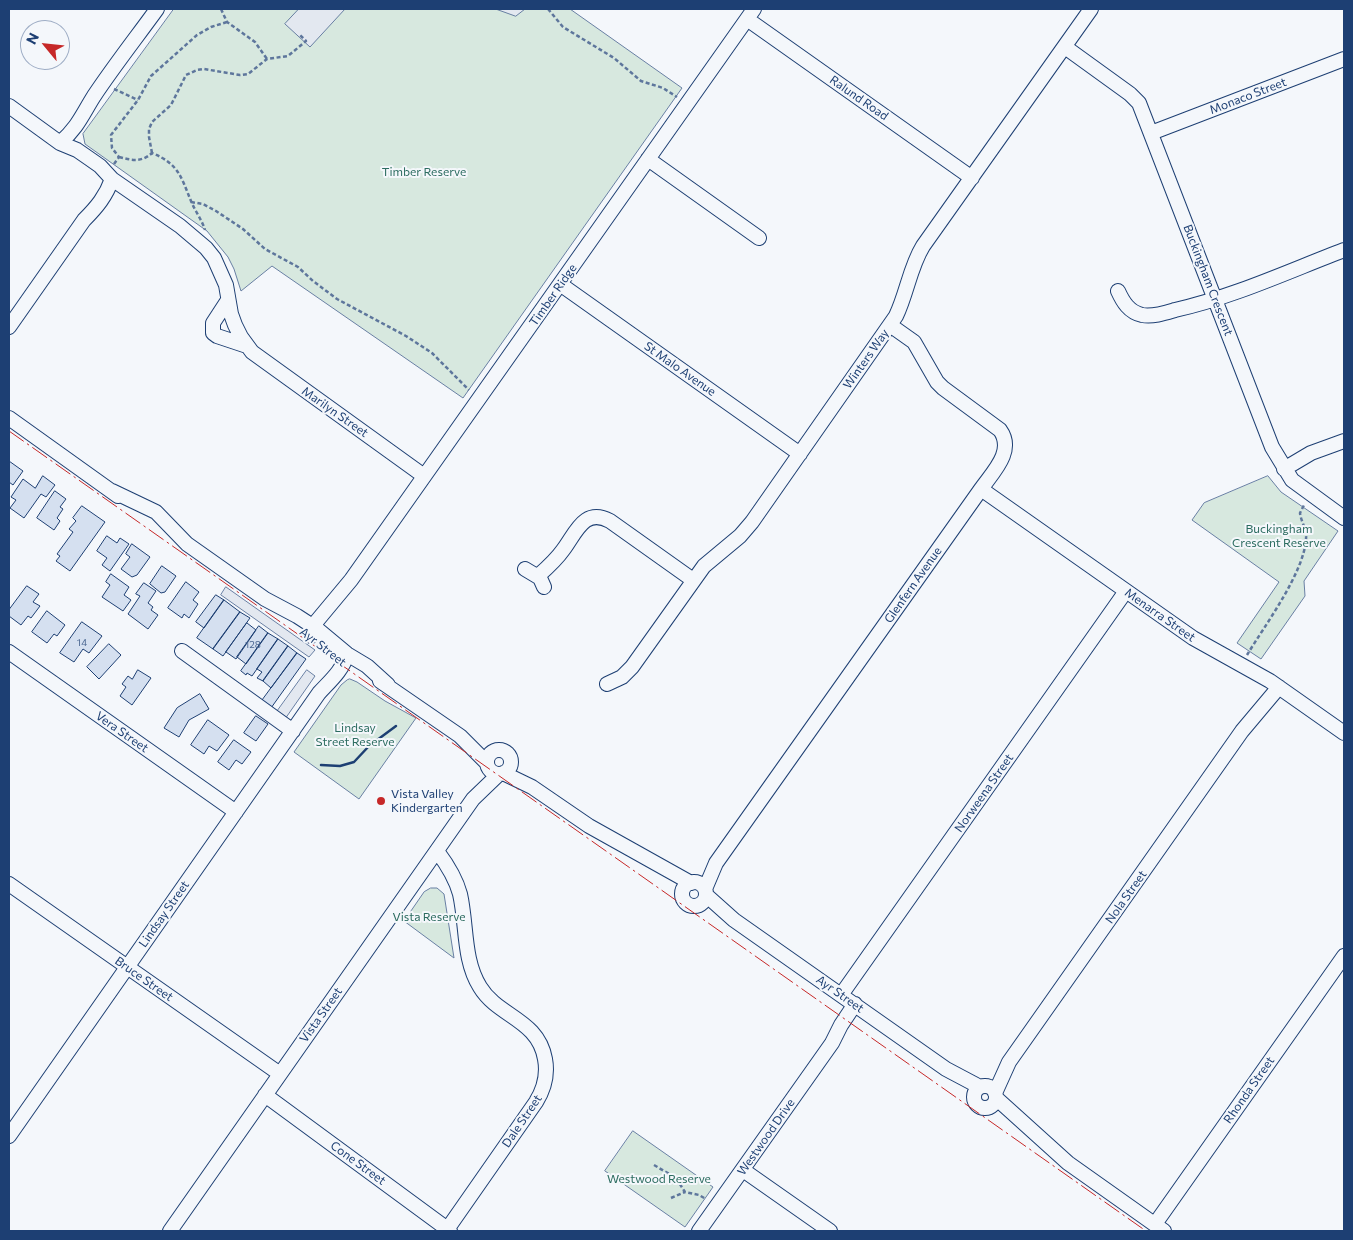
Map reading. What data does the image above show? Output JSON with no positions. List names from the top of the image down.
{
  "streets": {
    "street": [
      "Monaco Street",
      "Ralund Road",
      "Buckingham Crescent",
      "Timber Ridge",
      "Winters Way",
      "St Malo Avenue",
      "Marilyn Street",
      "Glenfern Avenue",
      "Menarra Street",
      "Ayr Street",
      "Vera Street",
      "Norweena Street",
      "Nola Street",
      "Lindsay Street",
      "Bruce Street",
      "Vista Street",
      "Rhonda Street",
      "Dale Street",
      "Westwood Drive",
      "Cone Street"
    ]
  },
  "crossings": [
    ["Monaco Street", "Buckingham Crescent"],
    ["Ralund Road", "Timber Ridge"],
    ["Ralund Road", "Winters Way"],
    ["Buckingham Crescent", "Winters Way"],
    ["Timber Ridge", "St Malo Avenue"],
    ["Timber Ridge", "Marilyn Street"],
    ["Timber Ridge", "Ayr Street"],
    ["Winters Way", "St Malo Avenue"],
    ["Winters Way", "Glenfern Avenue"],
    ["Glenfern Avenue", "Menarra Street"],
    ["Glenfern Avenue", "Ayr Street"],
    ["Menarra Street", "Norweena Street"],
    ["Menarra Street", "Nola Street"],
    ["Ayr Street", "Norweena Street"],
    ["Ayr Street", "Nola Street"],
    ["Ayr Street", "Lindsay Street"],
    ["Ayr Street", "Vista Street"],
    ["Ayr Street", "Rhonda Street"],
    ["Ayr Street", "Westwood Drive"],
    ["Vera Street", "Lindsay Street"],
    ["Lindsay Street", "Bruce Street"],
    ["Bruce Street", "Vista Street"],
    ["Vista Street", "Dale Street"],
    ["Vista Street", "Cone Street"],
    ["Dale Street", "Cone Street"]
  ],
  "parks": [
    "Timber Reserve",
    "Buckingham Crescent Reserve",
    "Lindsay Street Reserve",
    "Vista Reserve",
    "Westwood Reserve"
  ],
  "places": ["Vista Valley Kindergarten"],
  "house_numbers": ["14", "128"],
  "north": "top left"
}
